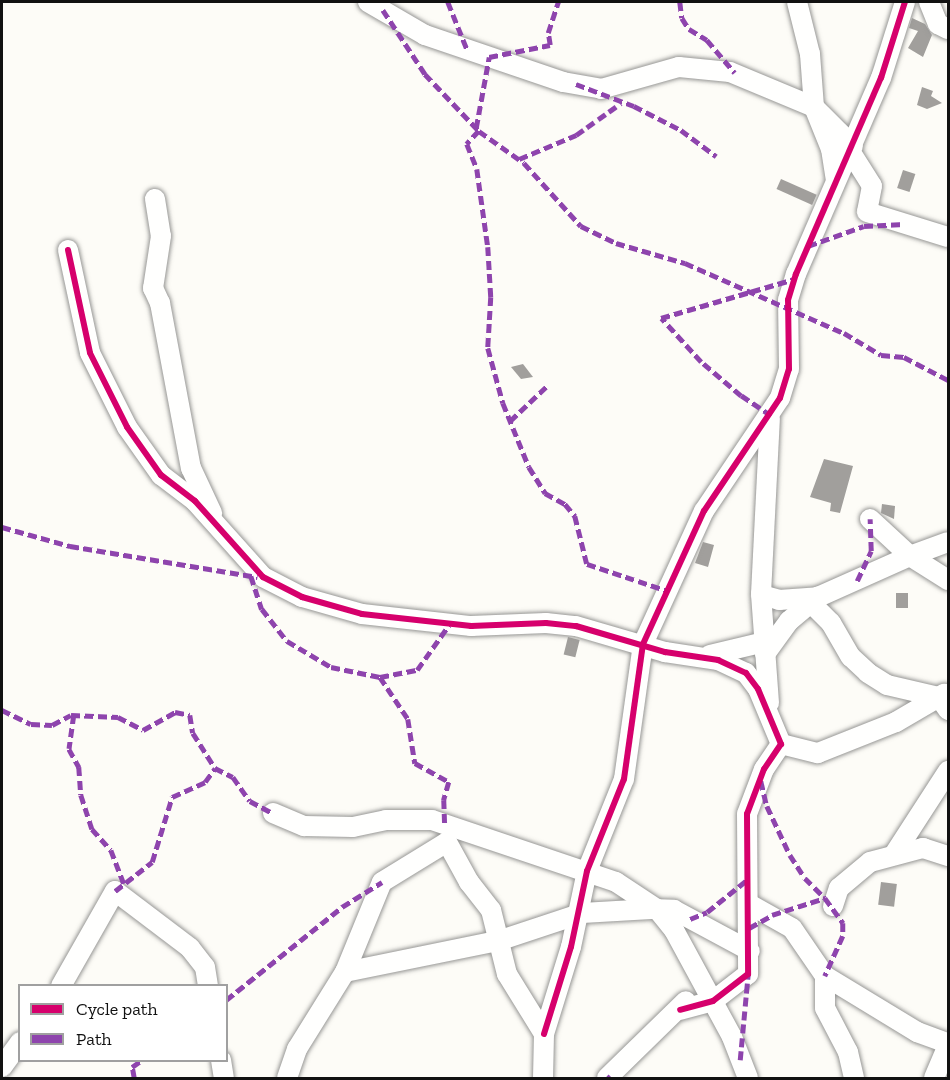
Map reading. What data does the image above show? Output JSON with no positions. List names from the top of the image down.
{
  "legend": ["Cycle path", "Path"]
}
